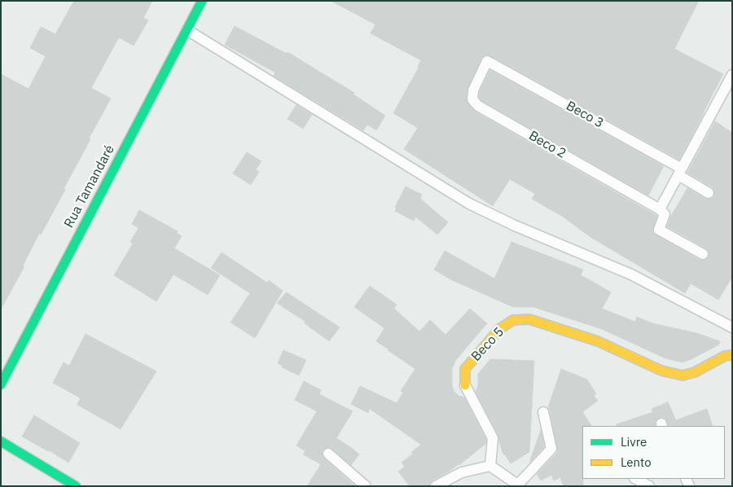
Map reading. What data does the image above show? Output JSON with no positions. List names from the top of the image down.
{
  "streets": {
    "street": ["Rua Tamandaré", "Beco 5"],
    "lane": ["Beco 3", "Beco 2"]
  },
  "crossings": [
    ["Beco 3", "Beco 2"]
  ],
  "legend": ["Livre", "Lento"]
}
